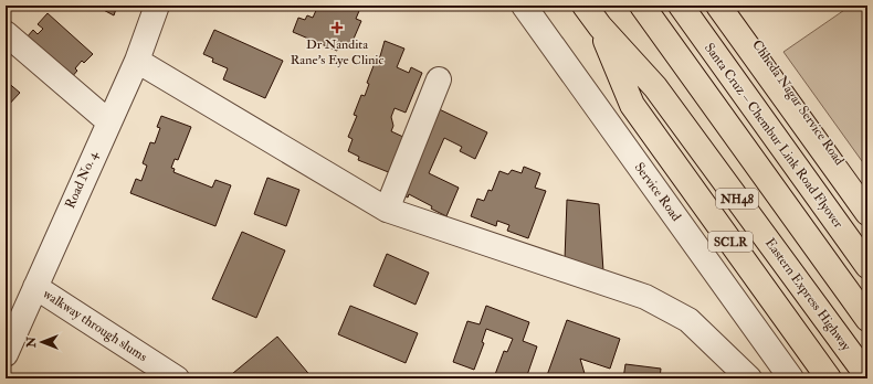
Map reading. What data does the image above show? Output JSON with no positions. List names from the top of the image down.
{
  "streets": {
    "highway": [
      "Santa Cruz – Chembur Link Road Flyover",
      "NH48",
      "SCLR",
      "Eastern Express Highway"
    ],
    "street": [
      "Chheda Nagar Service Road",
      "Road No. 4",
      "Service Road",
      "walkway through slums"
    ]
  },
  "crossings": [
    ["Road No. 4", "walkway through slums"],
    ["SCLR", "Eastern Express Highway"]
  ],
  "places": {
    "health": ["Dr Nandita Rane's Eye Clinic"]
  },
  "north": "left"
}
